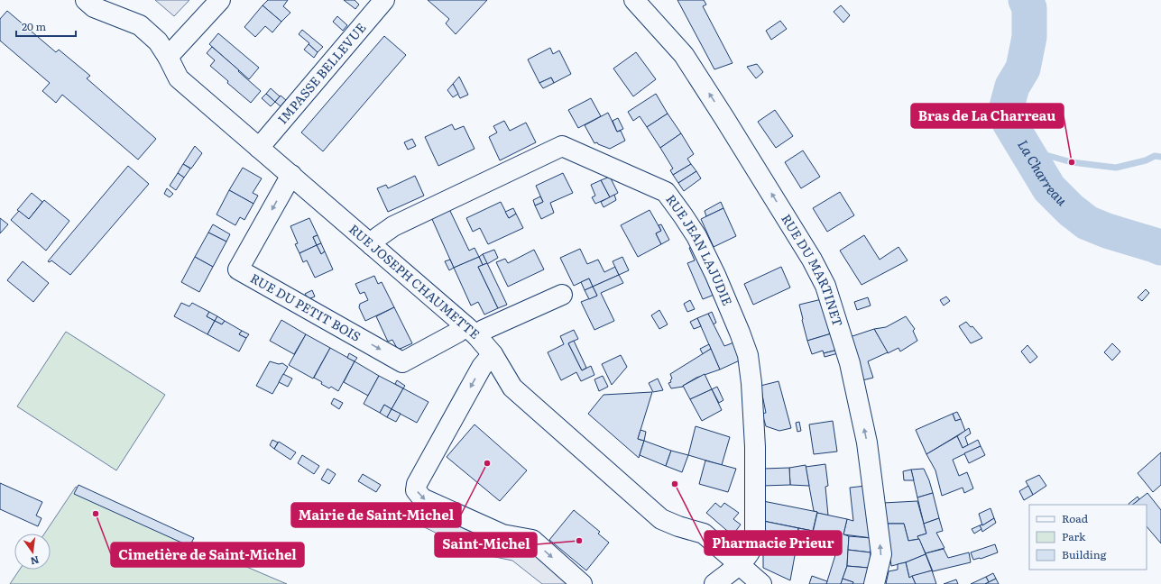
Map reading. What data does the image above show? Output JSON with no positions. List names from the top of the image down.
{
  "streets": {
    "street": [
      "IMPASSE BELLEVUE",
      "RUE JEAN LAJUDIE",
      "RUE DU MARTINET",
      "RUE JOSEPH CHAUMETTE",
      "RUE DU PETIT BOIS"
    ]
  },
  "crossings": [
    ["IMPASSE BELLEVUE", "RUE JOSEPH CHAUMETTE"],
    ["RUE JEAN LAJUDIE", "RUE JOSEPH CHAUMETTE"],
    ["RUE JOSEPH CHAUMETTE", "RUE DU PETIT BOIS"]
  ],
  "one_way": ["RUE DU MARTINET"],
  "water": ["La Charreau"],
  "places": [
    "Bras de La Charreau",
    "Mairie de Saint-Michel",
    "Pharmacie Prieur",
    "Cimetière de Saint-Michel",
    "Saint-Michel"
  ],
  "legend": ["Road", "Park", "Building"],
  "scale_bar": "20 m",
  "north": "bottom"
}
